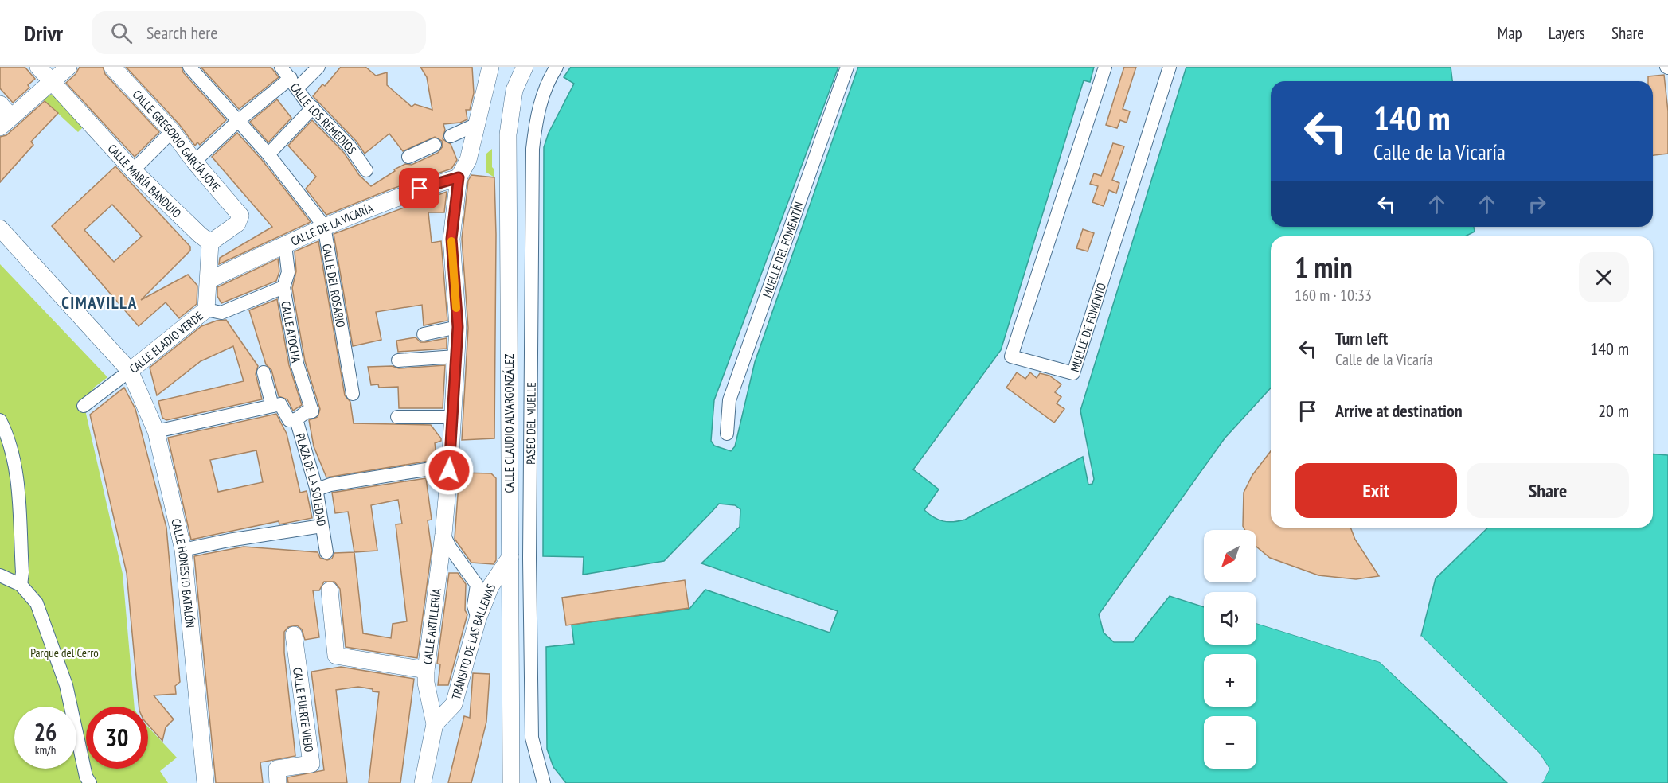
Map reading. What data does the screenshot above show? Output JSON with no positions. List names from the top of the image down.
{
  "streets": {
    "street": [
      "CALLE LOS REMEDIOS",
      "CALLE GREGORIO GARCÍA JOVE",
      "CALLE MARÍA BANDUJO",
      "CALLE DE LA VICARÍA",
      "MUELLE DEL FOMENTÍN",
      "CALLE DEL ROSARIO",
      "MUELLE DE FOMENTO",
      "CALLE ATOCHA",
      "CALLE ELADIO VERDE",
      "CALLE CLAUDIO ALVARGONZÁLEZ",
      "PASEO DEL MUELLE",
      "PLAZA DE LA SOLEDAD",
      "CALLE HONESTO BATALÓN",
      "CALLE ARTILLERÍA",
      "TRÁNSITO DE LAS BALLENAS",
      "CALLE FUERTE VIEJO"
    ]
  },
  "crossings": [
    ["CALLE GREGORIO GARCÍA JOVE", "CALLE MARÍA BANDUJO"],
    ["CALLE DE LA VICARÍA", "CALLE DEL ROSARIO"],
    ["CALLE DE LA VICARÍA", "CALLE ATOCHA"],
    ["CALLE DE LA VICARÍA", "CALLE ARTILLERÍA"],
    ["CALLE ATOCHA", "CALLE ELADIO VERDE"],
    ["CALLE ATOCHA", "PLAZA DE LA SOLEDAD"],
    ["CALLE ELADIO VERDE", "CALLE HONESTO BATALÓN"],
    ["CALLE CLAUDIO ALVARGONZÁLEZ", "TRÁNSITO DE LAS BALLENAS"],
    ["CALLE ARTILLERÍA", "TRÁNSITO DE LAS BALLENAS"]
  ],
  "districts": ["CIMAVILLA"],
  "parks": ["Parque del Cerro"],
  "north": "bottom left",
  "page": {
    "header": "Drivr",
    "search": "Search here",
    "nav": ["Map", "Layers", "Share"],
    "turn": ["140 m", "Calle de la Vicaría"],
    "heading": ["1 min", "160 m · 10:33"],
    "list": [
      {
        "name": "Turn left",
        "note": "Calle de la Vicaría",
        "value": "140 m"
      },
      {
        "name": "Arrive at destination",
        "value": "20 m"
      }
    ],
    "buttons": ["Exit", "Share"],
    "map_buttons": ["+", "−"],
    "speed": "26 km/h",
    "limit": "30"
  }
}
